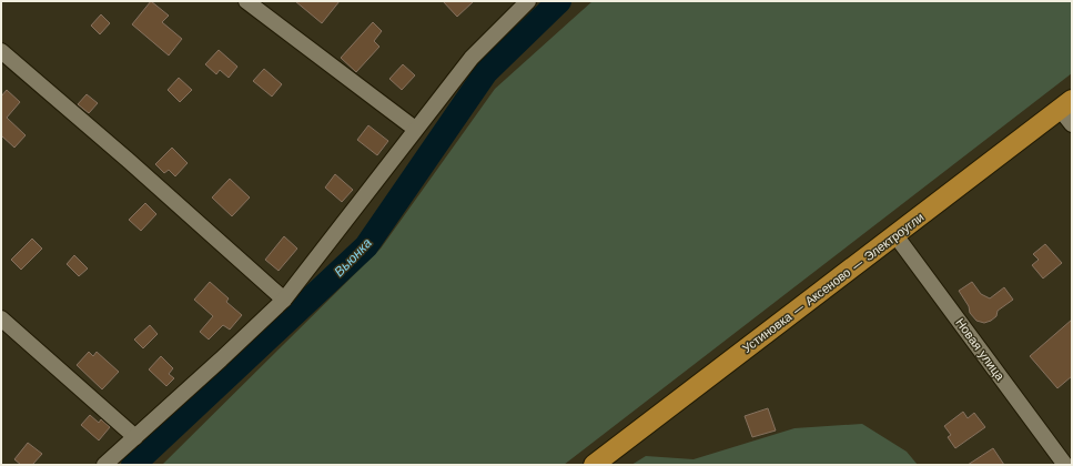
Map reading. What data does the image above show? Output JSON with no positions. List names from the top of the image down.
{
  "streets": {
    "main road": ["Устиновка — Аксеново — Электроугли"],
    "street": ["Новая улица"]
  },
  "crossings": [
    ["Устиновка — Аксеново — Электроугли", "Новая улица"]
  ],
  "water": ["Вьюнка"]
}
